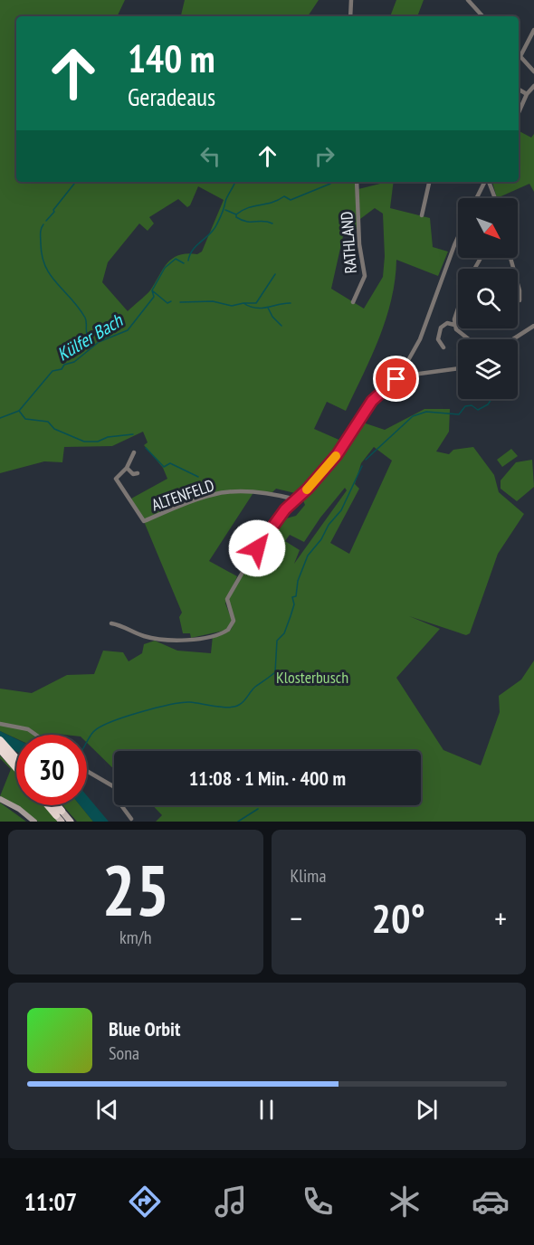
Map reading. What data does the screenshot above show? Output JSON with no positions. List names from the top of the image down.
{
  "streets": {
    "street": ["RATHLAND", "ALTENFELD"]
  },
  "water": ["Külfer Bach"],
  "parks": ["Klosterbusch"],
  "north": "bottom right",
  "page": {
    "turn": ["140 m", "Geradeaus"],
    "limit": "30",
    "trip": "11:08 · 1 Min. · 400 m",
    "tile": [
      ["25", "km/h"],
      "Klima"
    ],
    "heat": ["−", "20°", "+"],
    "song": ["Blue Orbit", "Sona"],
    "tabs": "11:07"
  }
}
